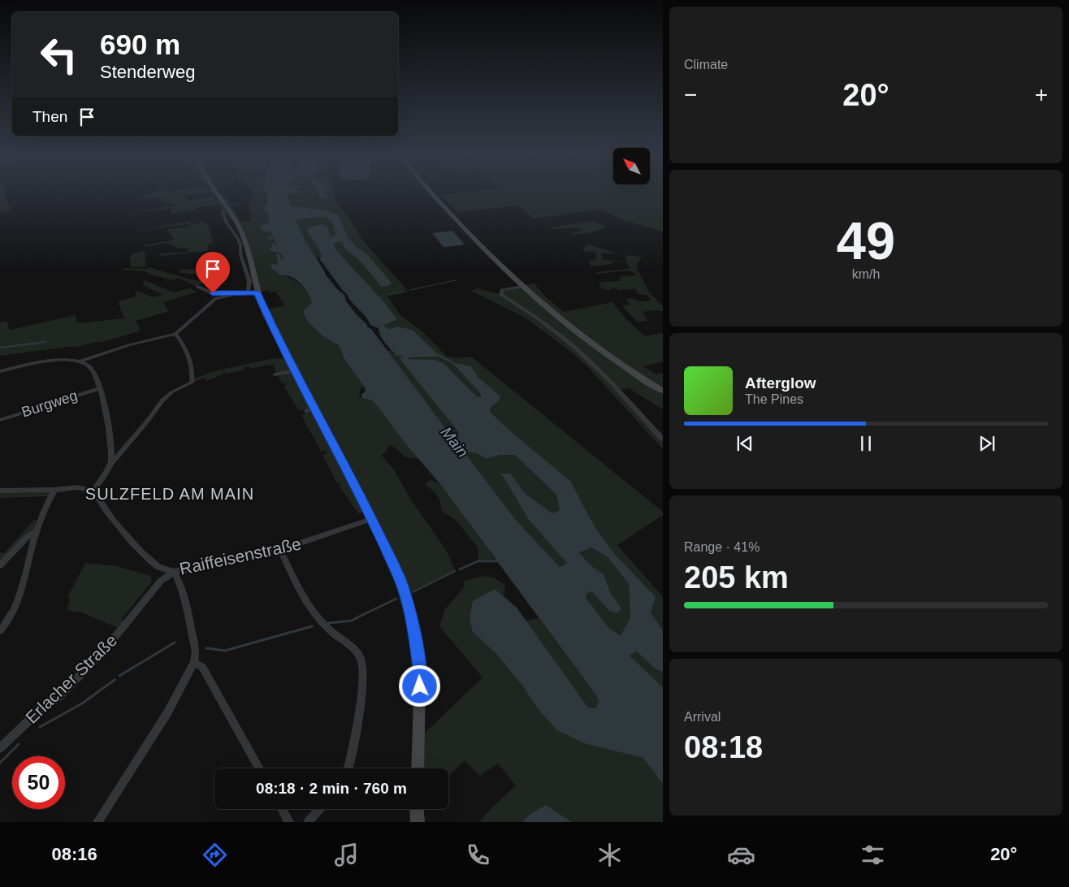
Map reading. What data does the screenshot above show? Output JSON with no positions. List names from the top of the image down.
{
  "streets": {
    "street": ["Burgweg", "Raiffeisenstraße", "Erlacher Straße"]
  },
  "crossings": [
    ["Raiffeisenstraße", "Erlacher Straße"]
  ],
  "districts": ["SULZFELD AM MAIN"],
  "water": ["Main"],
  "north": "top left",
  "page": {
    "tile": [
      "Climate",
      ["49", "km/h"],
      ["Range · 41%", "205 km"],
      ["Arrival", "08:18"]
    ],
    "turn": ["690 m", "Stenderweg"],
    "heat": ["−", "20°", "+"],
    "then": "Then",
    "song": ["Afterglow", "The Pines"],
    "limit": "50",
    "trip": "08:18 · 2 min · 760 m",
    "tabs": ["08:16", "20°"]
  }
}
